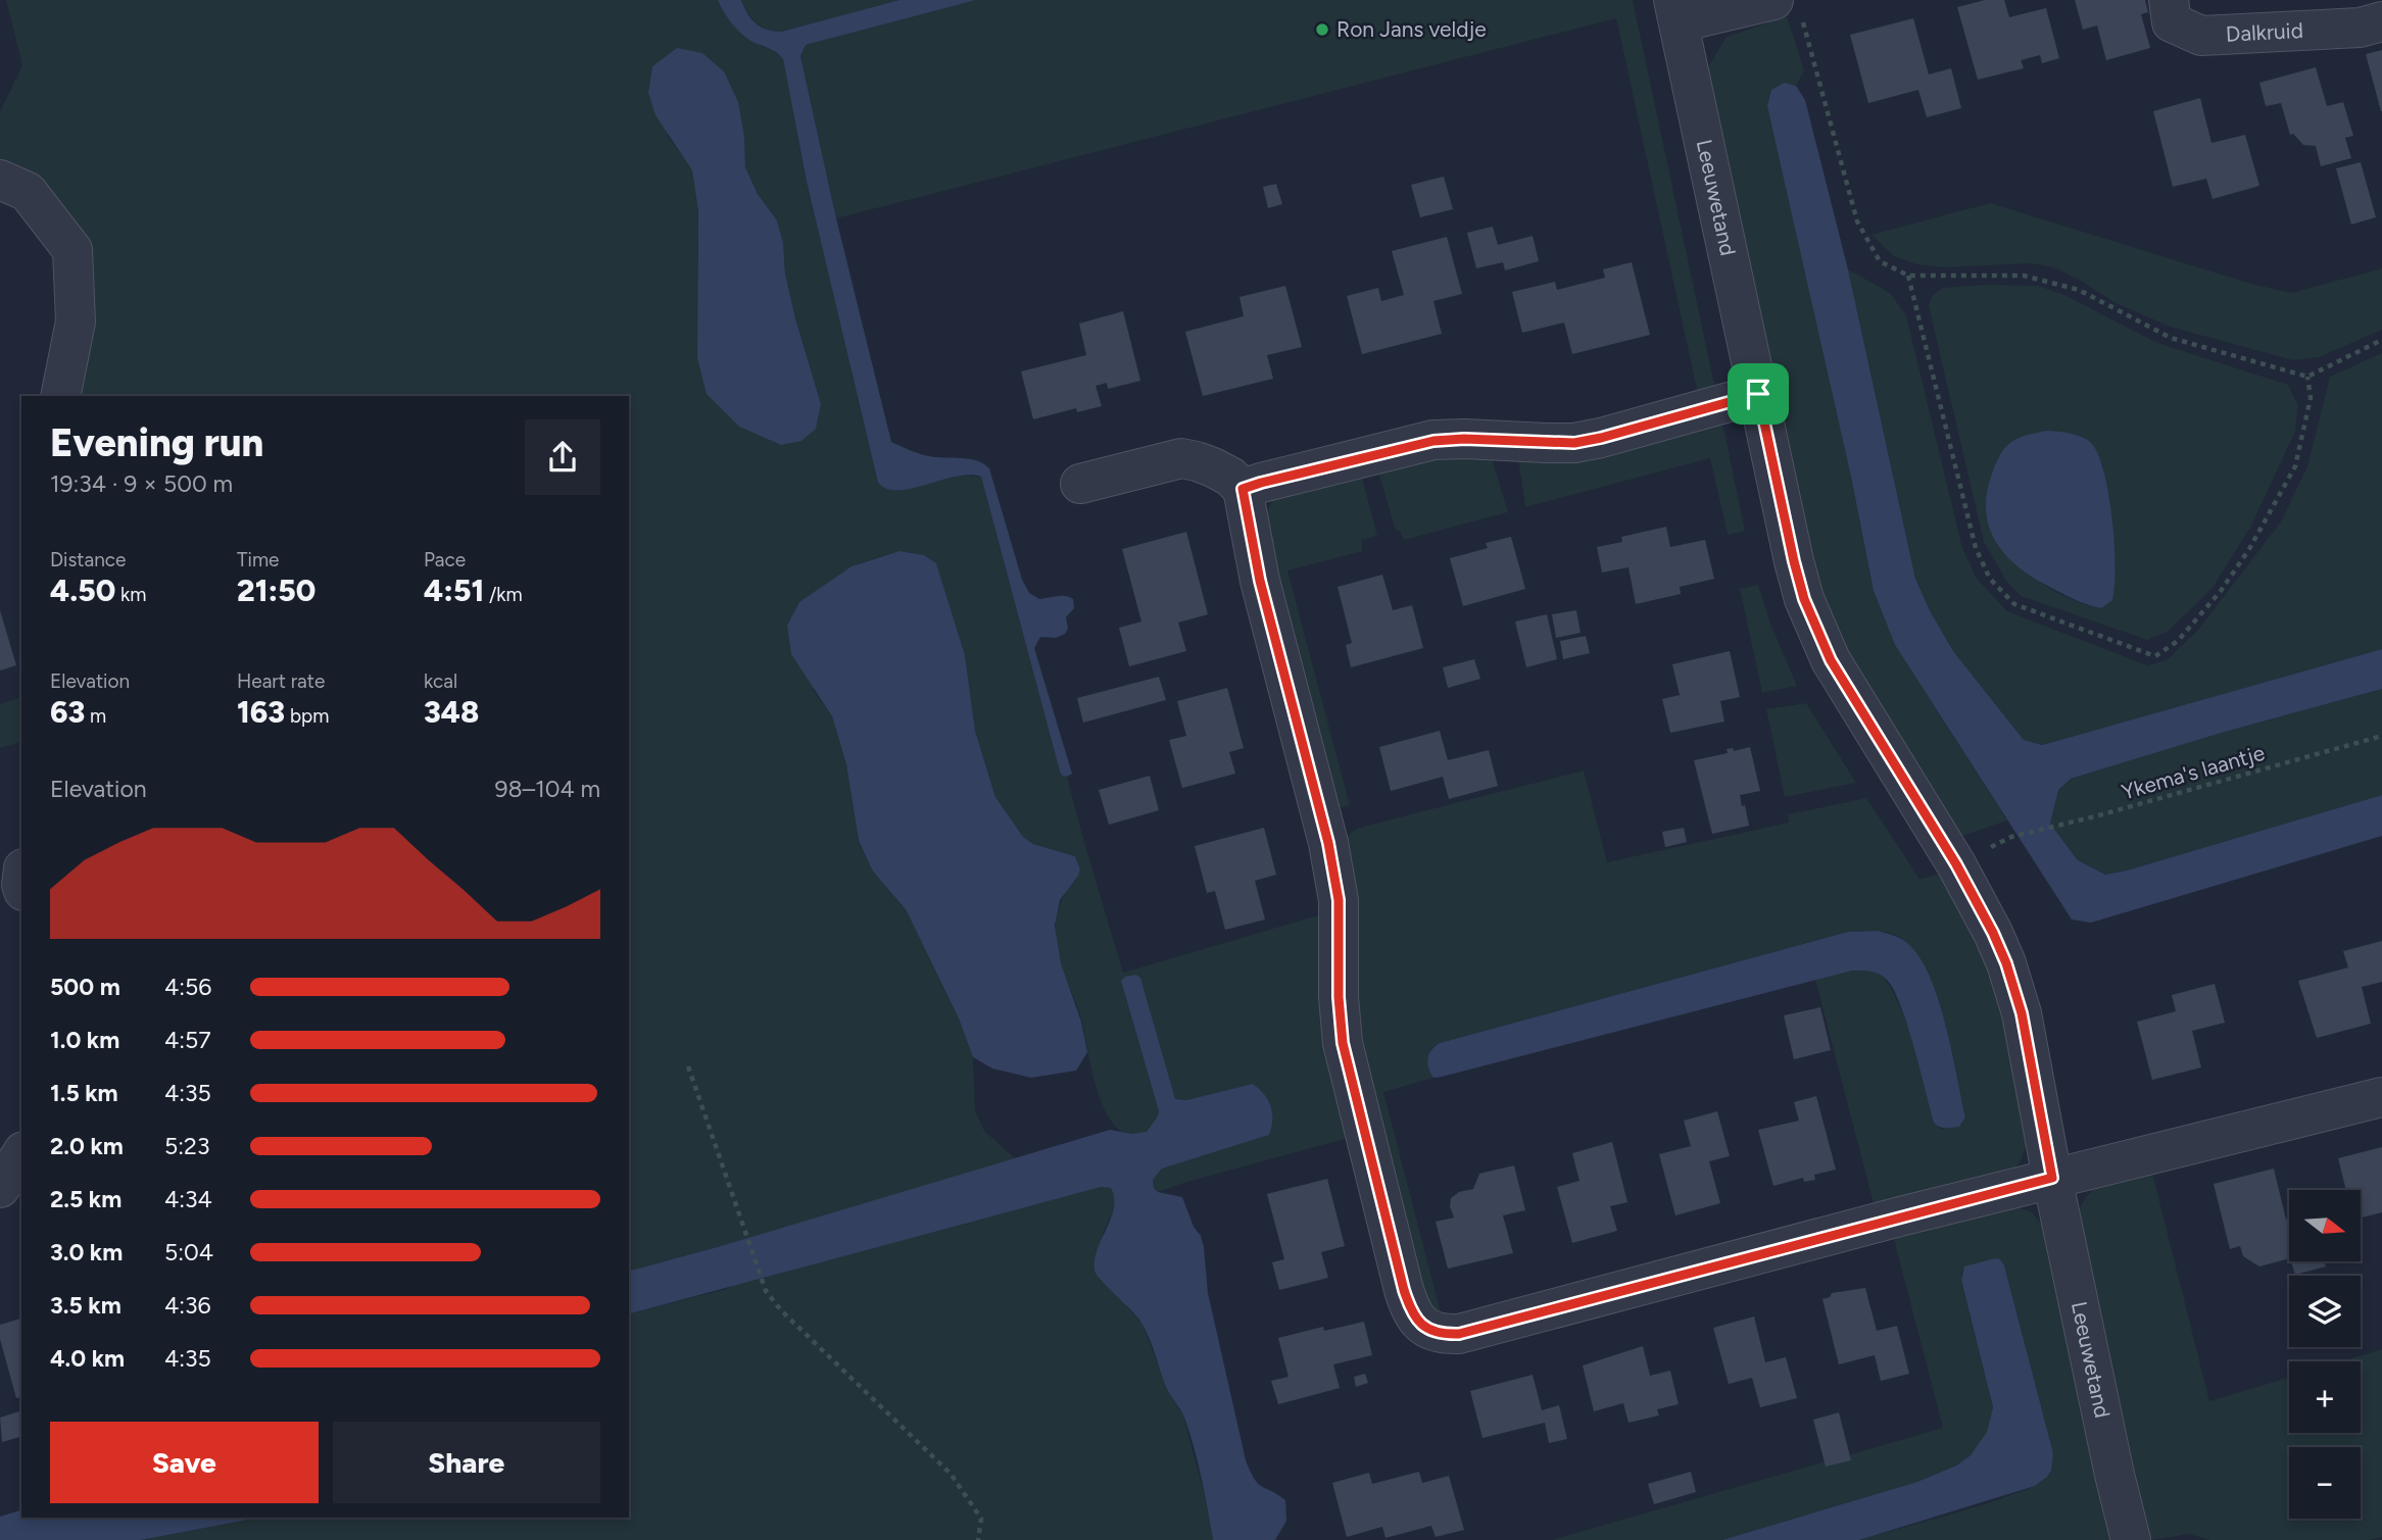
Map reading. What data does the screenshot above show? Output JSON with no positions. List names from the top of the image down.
{
  "streets": {
    "street": ["Dalkruid", "Leeuwetand"],
    "path": ["Ykema's laantje"]
  },
  "places": ["Ron Jans veldje"],
  "north": "right",
  "page": {
    "heading": ["Evening run", "19:34 · 9 × 500 m"],
    "stats": [
      ["Distance", "4.50 km"],
      ["Time", "21:50"],
      ["Pace", "4:51 /km"],
      ["Elevation", "63 m"],
      ["Heart rate", "163 bpm"],
      ["kcal", "348"]
    ],
    "chart": ["Elevation", "98–104 m"],
    "list": [
      {
        "name": "500 m",
        "note": "4:56"
      },
      {
        "name": "1.0 km",
        "note": "4:57"
      },
      {
        "name": "1.5 km",
        "note": "4:35"
      },
      {
        "name": "2.0 km",
        "note": "5:23"
      },
      {
        "name": "2.5 km",
        "note": "4:34"
      },
      {
        "name": "3.0 km",
        "note": "5:04"
      },
      {
        "name": "3.5 km",
        "note": "4:36"
      },
      {
        "name": "4.0 km",
        "note": "4:35"
      }
    ],
    "map_buttons": ["+", "−"],
    "buttons": ["Save", "Share"]
  }
}
